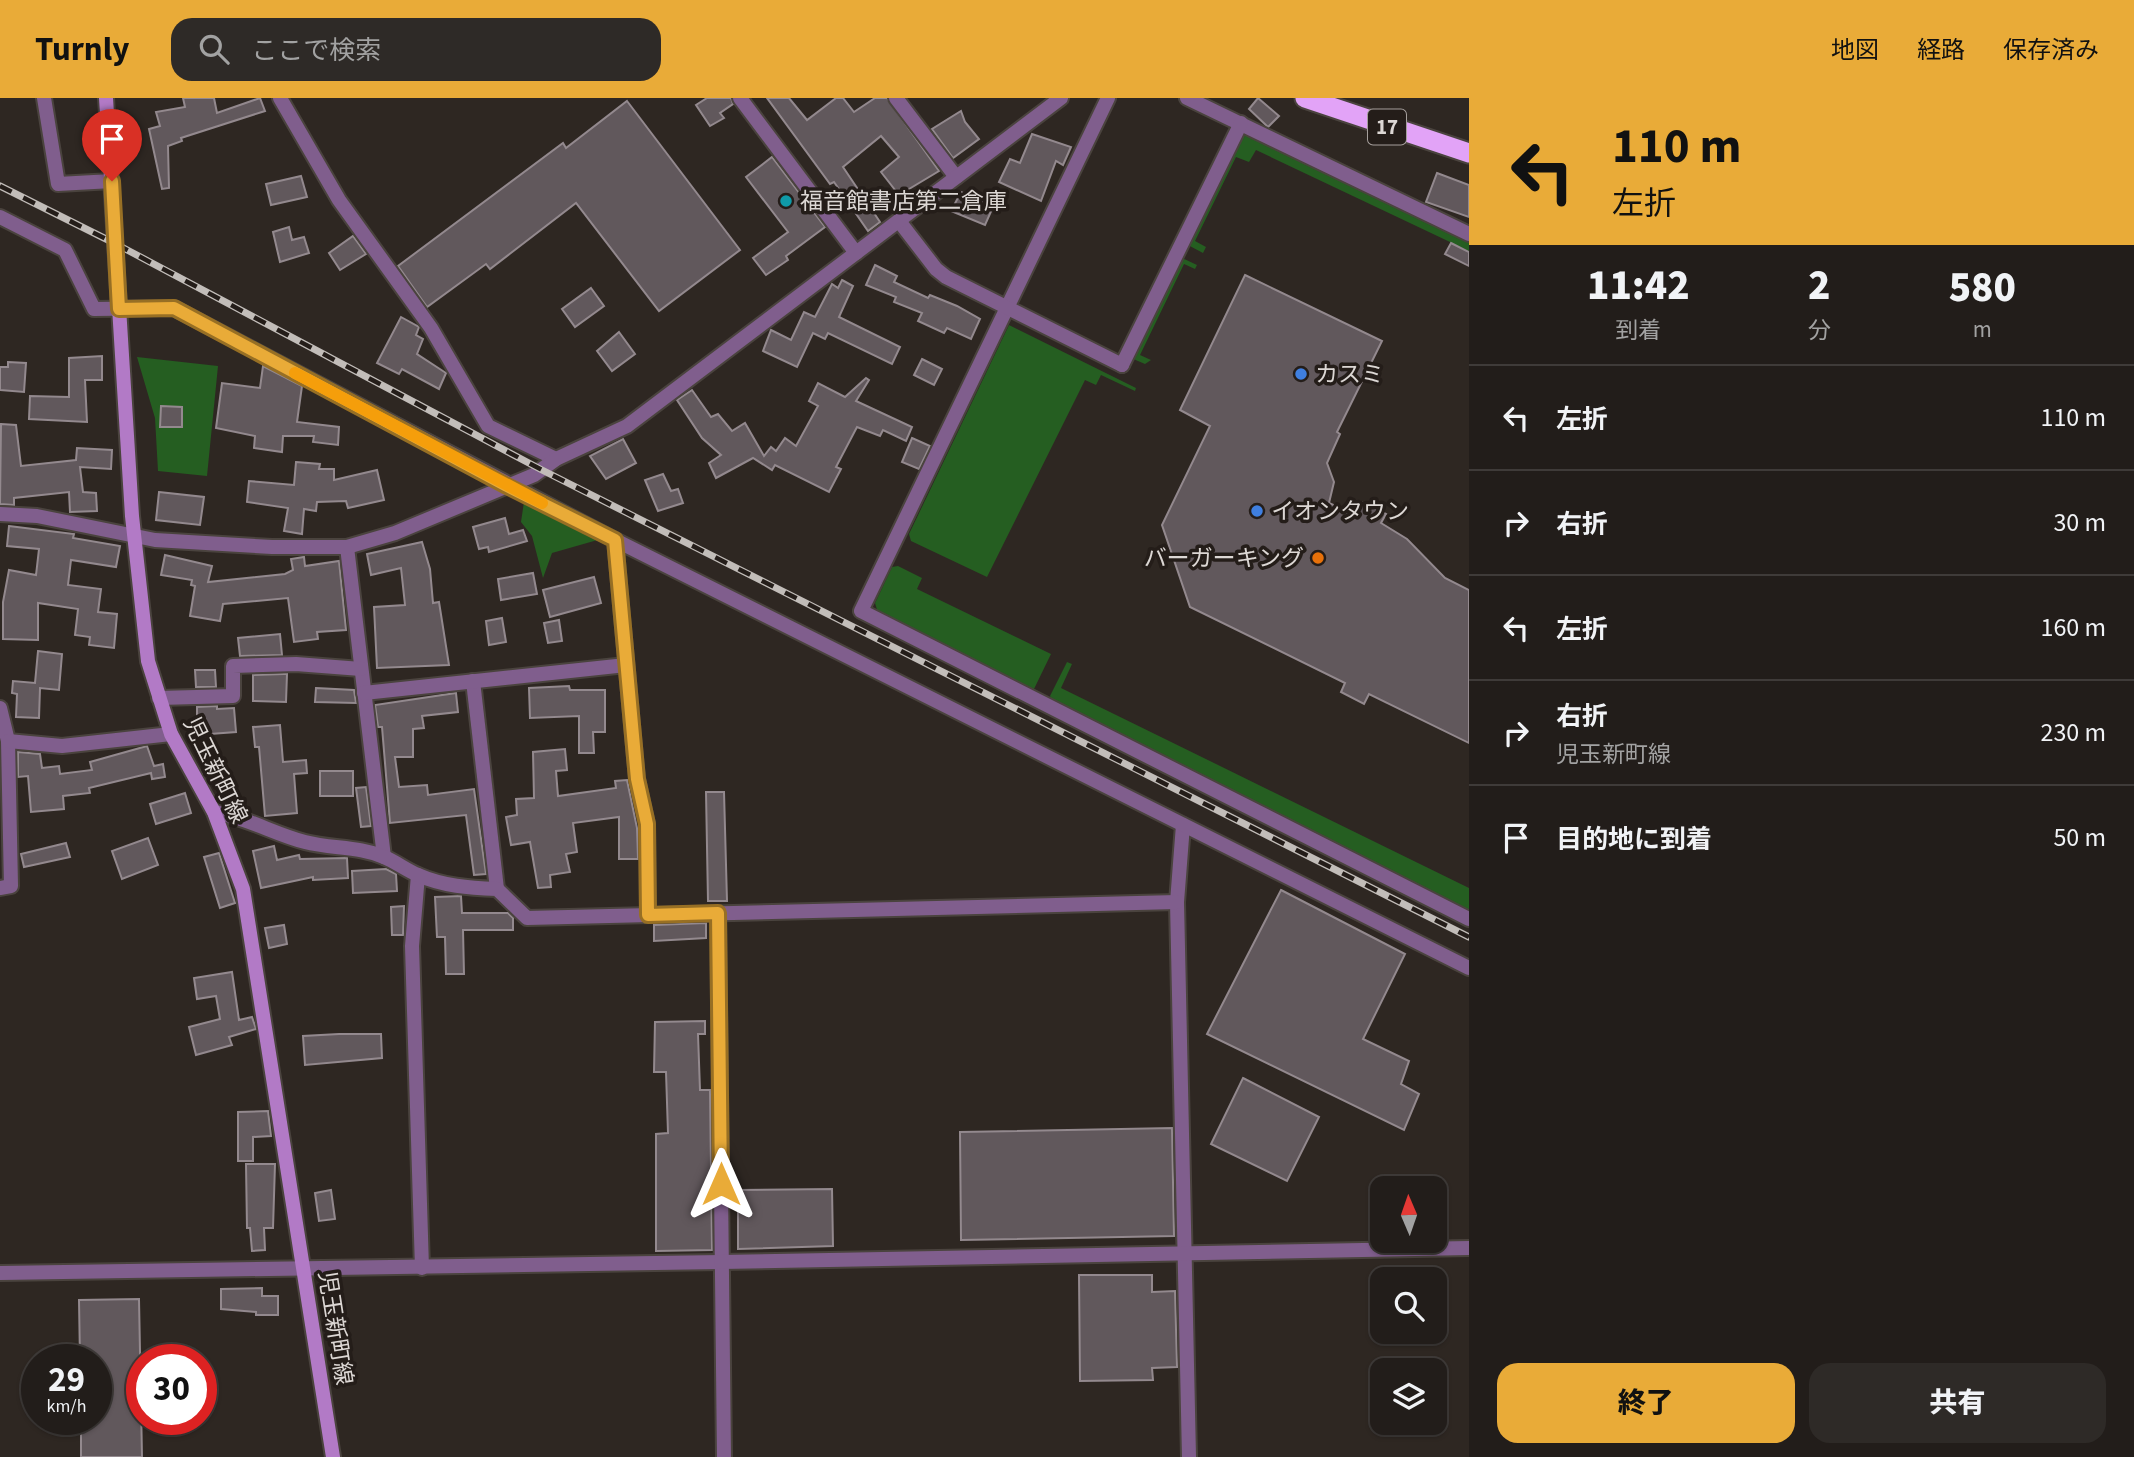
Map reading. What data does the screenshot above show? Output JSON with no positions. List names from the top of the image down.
{
  "streets": {
    "highway": ["17"],
    "main road": ["児玉新町線"]
  },
  "places": [
    "福音館書店第二倉庫",
    "カスミ",
    "イオンタウン",
    "バーガーキング"
  ],
  "north": "top",
  "page": {
    "header": "Turnly",
    "search": "ここで検索",
    "nav": ["地図", "経路", "保存済み"],
    "turn": ["110 m", "左折"],
    "eta": [
      "11:42",
      "到着",
      "2",
      "分",
      "580",
      "m"
    ],
    "list": [
      {
        "name": "左折",
        "value": "110 m"
      },
      {
        "name": "右折",
        "value": "30 m"
      },
      {
        "name": "左折",
        "value": "160 m"
      },
      {
        "name": "右折",
        "note": "児玉新町線",
        "value": "230 m"
      },
      {
        "name": "目的地に到着",
        "value": "50 m"
      }
    ],
    "speed": "29 km/h",
    "limit": "30",
    "buttons": ["終了", "共有"]
  }
}
